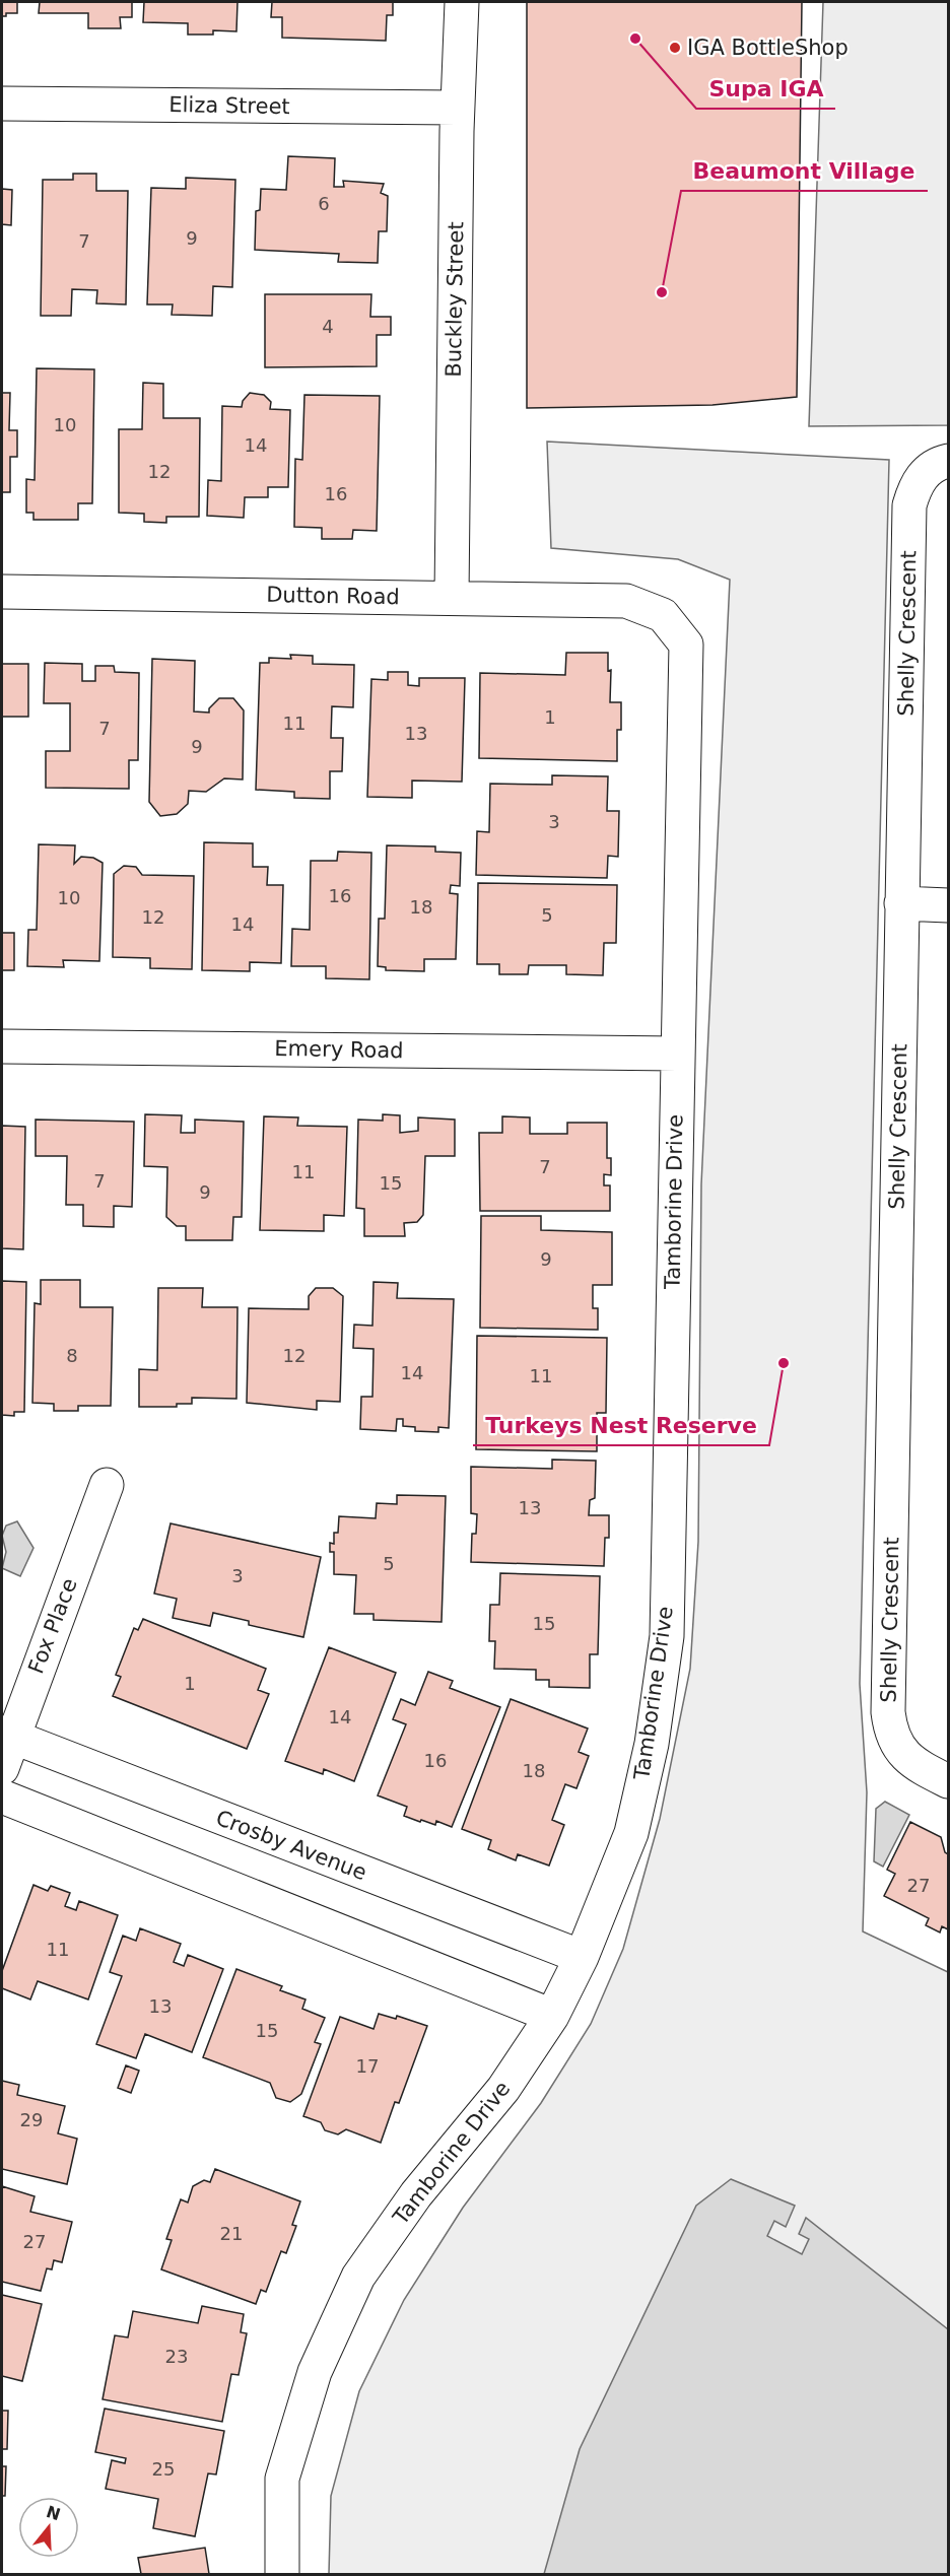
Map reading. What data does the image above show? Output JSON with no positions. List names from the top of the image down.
{
  "streets": {
    "street": [
      "Eliza Street",
      "Buckley Street",
      "Dutton Road",
      "Shelly Crescent",
      "Emery Road",
      "Tamborine Drive",
      "Fox Place",
      "Crosby Avenue"
    ]
  },
  "crossings": [
    ["Eliza Street", "Buckley Street"],
    ["Buckley Street", "Dutton Road"],
    ["Dutton Road", "Tamborine Drive"],
    ["Emery Road", "Tamborine Drive"],
    ["Tamborine Drive", "Crosby Avenue"],
    ["Fox Place", "Crosby Avenue"]
  ],
  "places": [
    "Supa IGA",
    "IGA BottleShop",
    "Beaumont Village",
    "Turkeys Nest Reserve"
  ],
  "house_numbers": [
    "6",
    "9",
    "7",
    "4",
    "10",
    "14",
    "12",
    "16",
    "1",
    "11",
    "7",
    "13",
    "9",
    "3",
    "16",
    "10",
    "18",
    "5",
    "12",
    "14",
    "7",
    "11",
    "7",
    "15",
    "9",
    "9",
    "8",
    "12",
    "14",
    "11",
    "13",
    "5",
    "3",
    "15",
    "1",
    "14",
    "16",
    "18",
    "27",
    "11",
    "13",
    "15",
    "17",
    "29",
    "21",
    "27",
    "23",
    "25"
  ],
  "north": "top"
}
